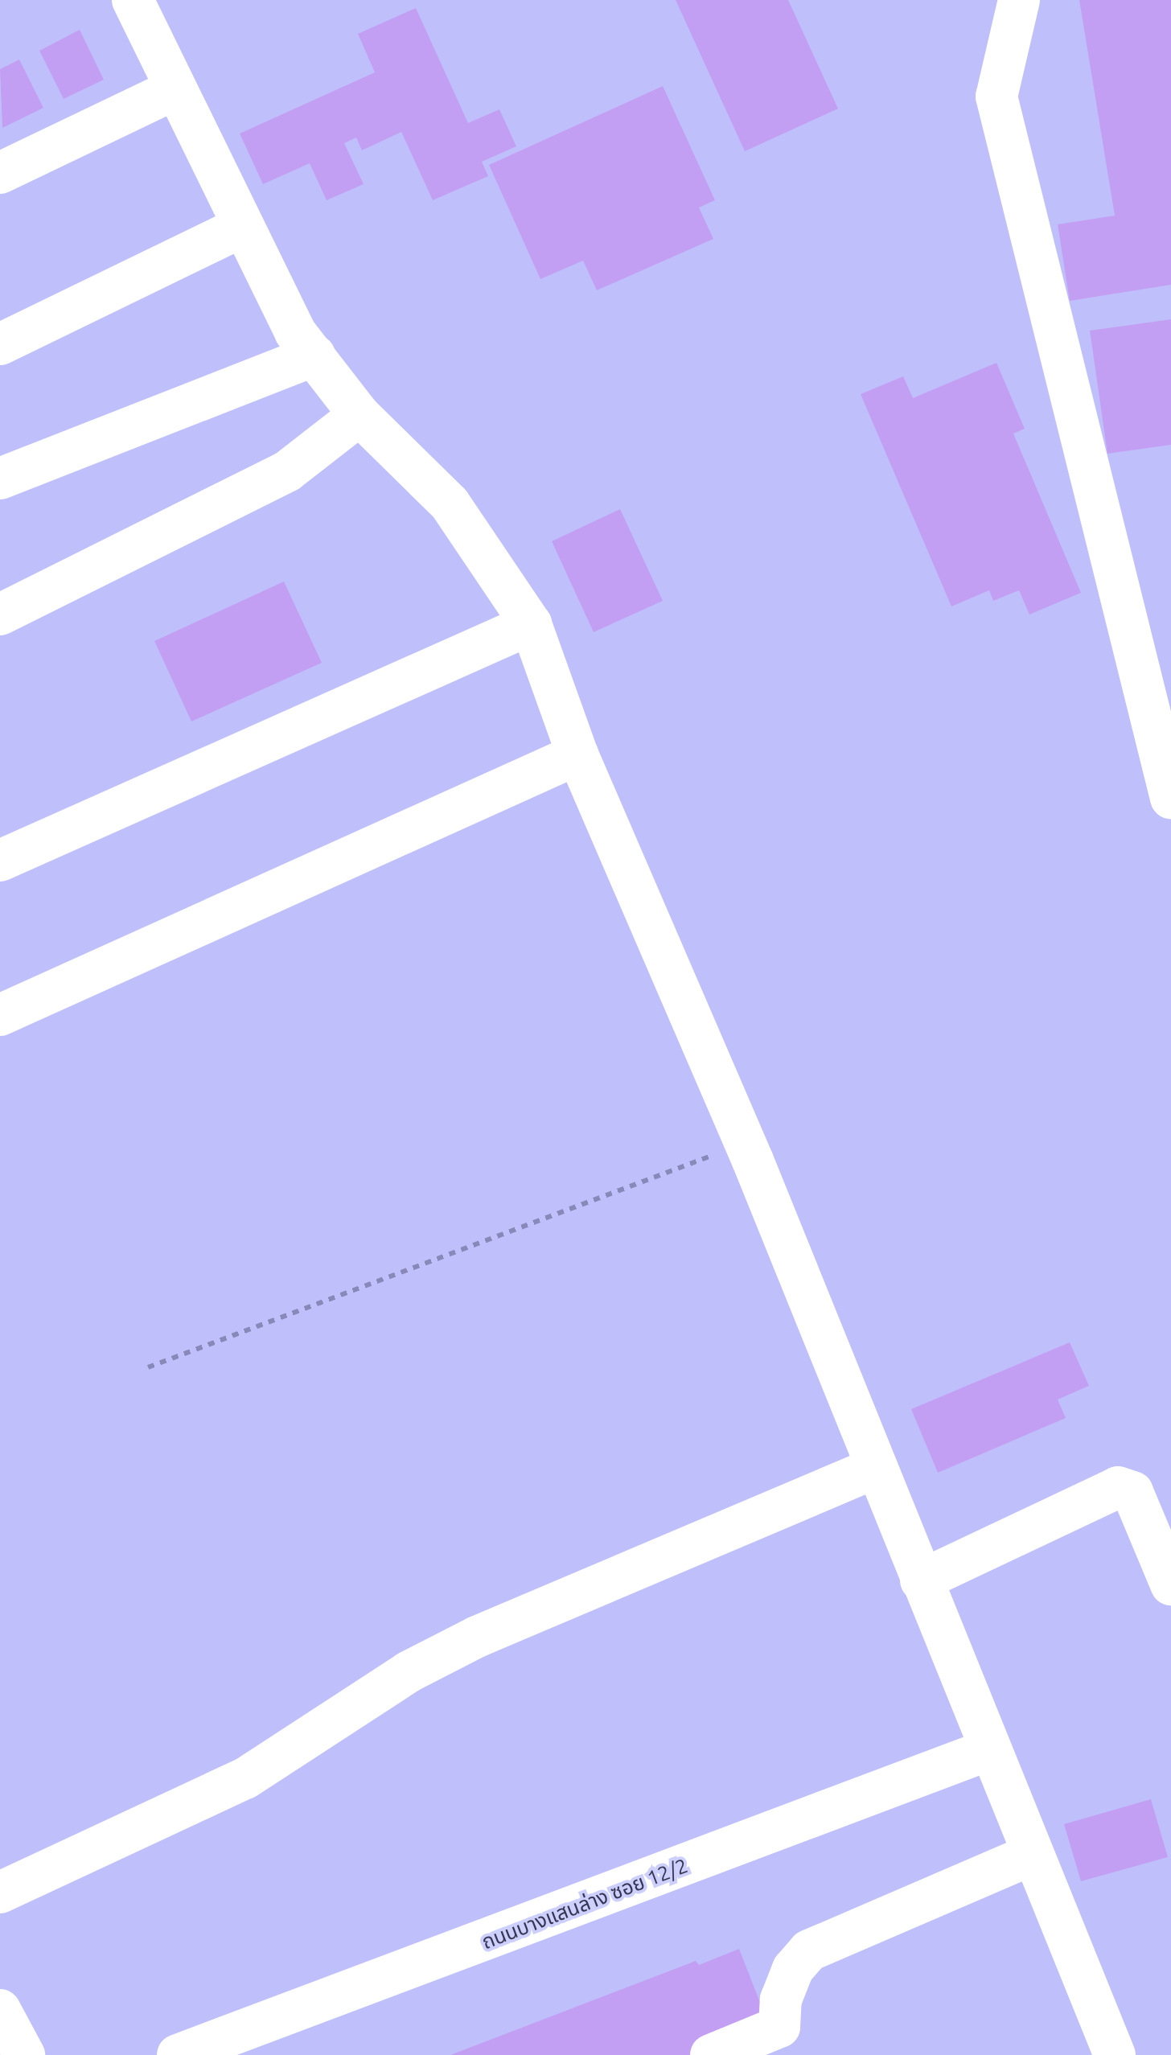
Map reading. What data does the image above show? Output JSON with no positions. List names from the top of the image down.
{
  "streets": {
    "street": ["ถนนบางแสนล่าง ซอย 12/2"]
  }
}
